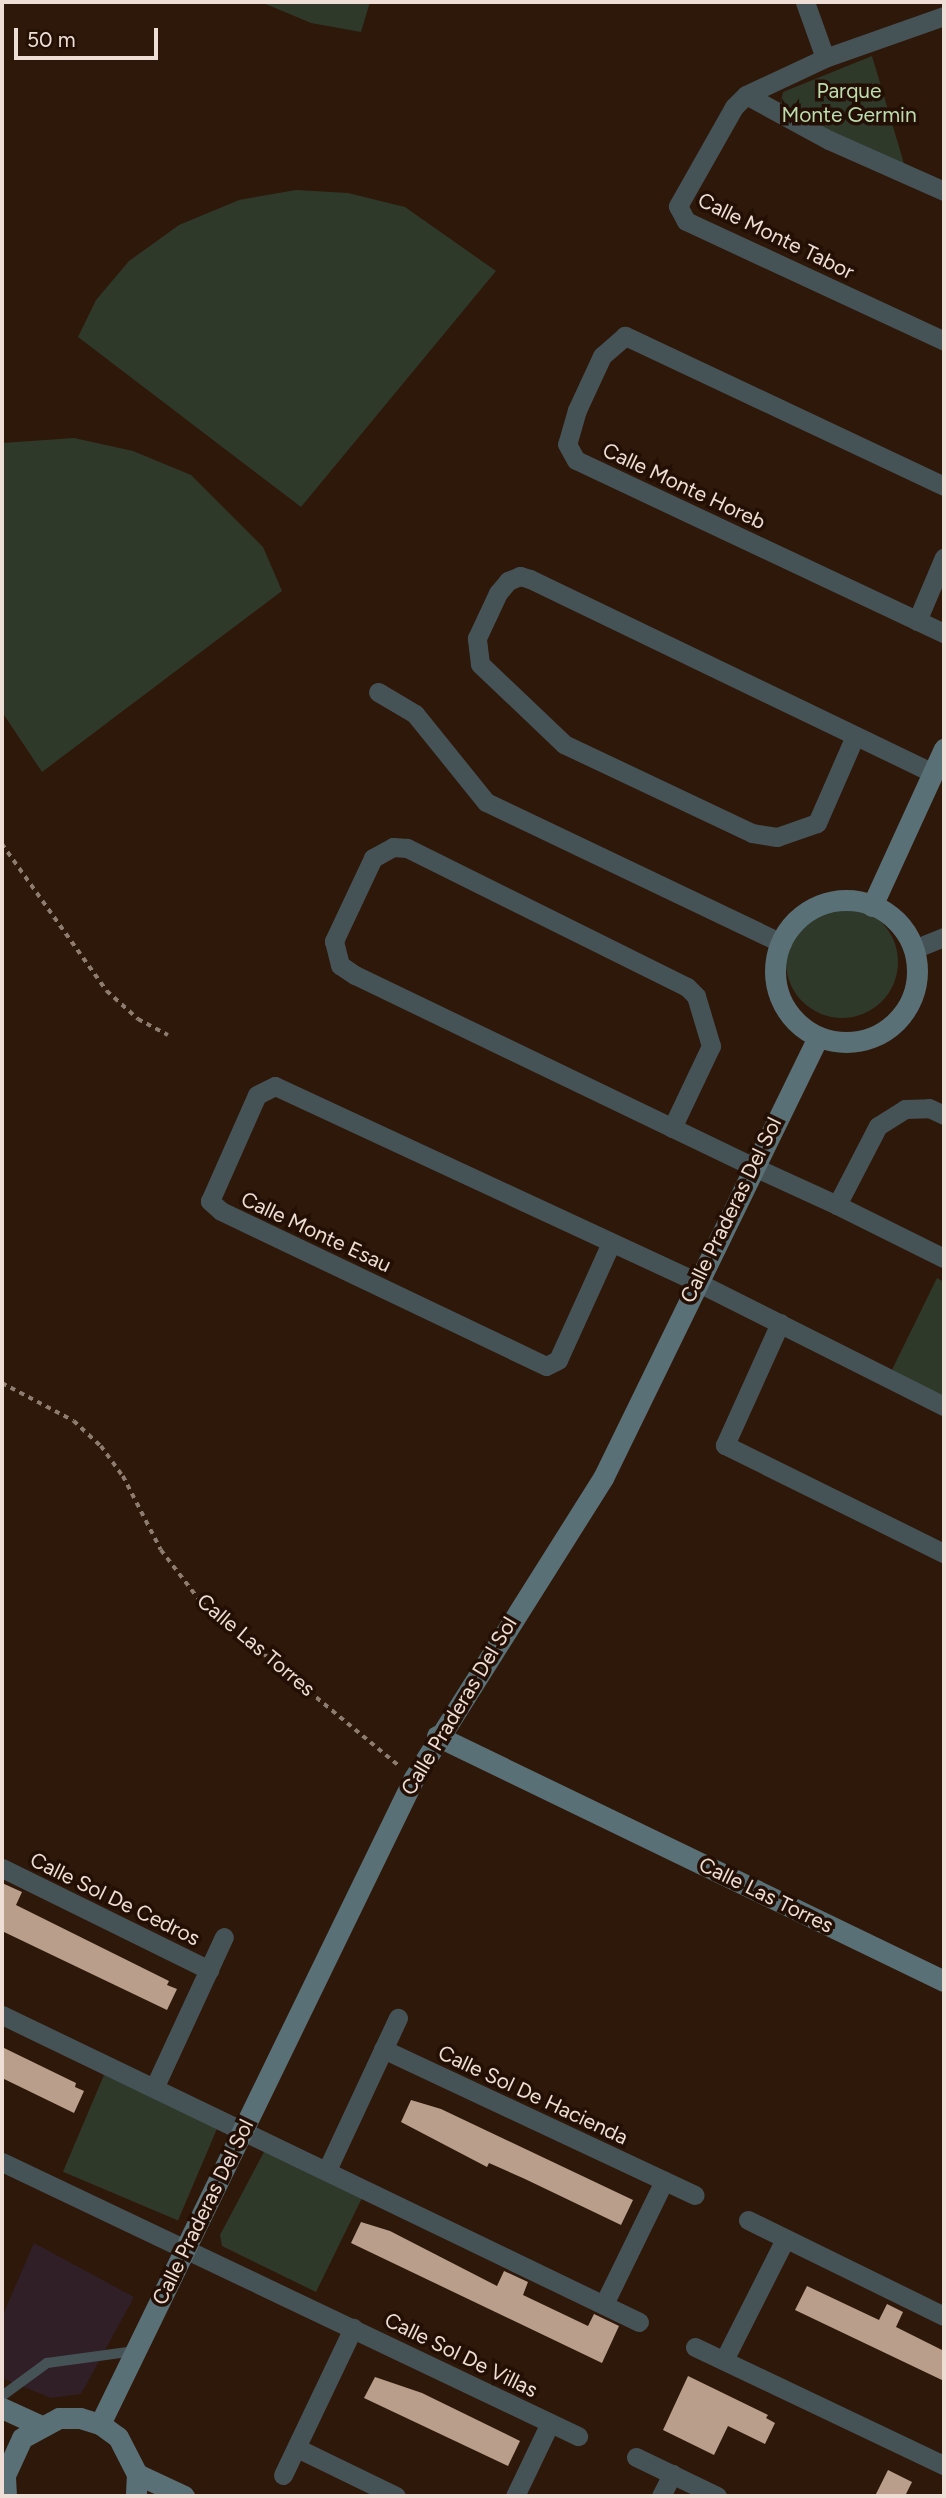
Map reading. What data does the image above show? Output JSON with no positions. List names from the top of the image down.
{
  "streets": {
    "street": [
      "Calle Monte Tabor",
      "Calle Monte Horeb",
      "Calle Praderas Del Sol",
      "Calle Monte Esau",
      "Calle Las Torres",
      "Calle Sol De Cedros",
      "Calle Sol De Hacienda",
      "Calle Sol De Villas"
    ]
  },
  "crossings": [
    ["Calle Praderas Del Sol", "Calle Monte Esau"],
    ["Calle Praderas Del Sol", "Calle Las Torres"],
    ["Calle Praderas Del Sol", "Calle Sol De Villas"]
  ],
  "parks": ["Parque Monte Germin"],
  "scale_bar": "50 m"
}
